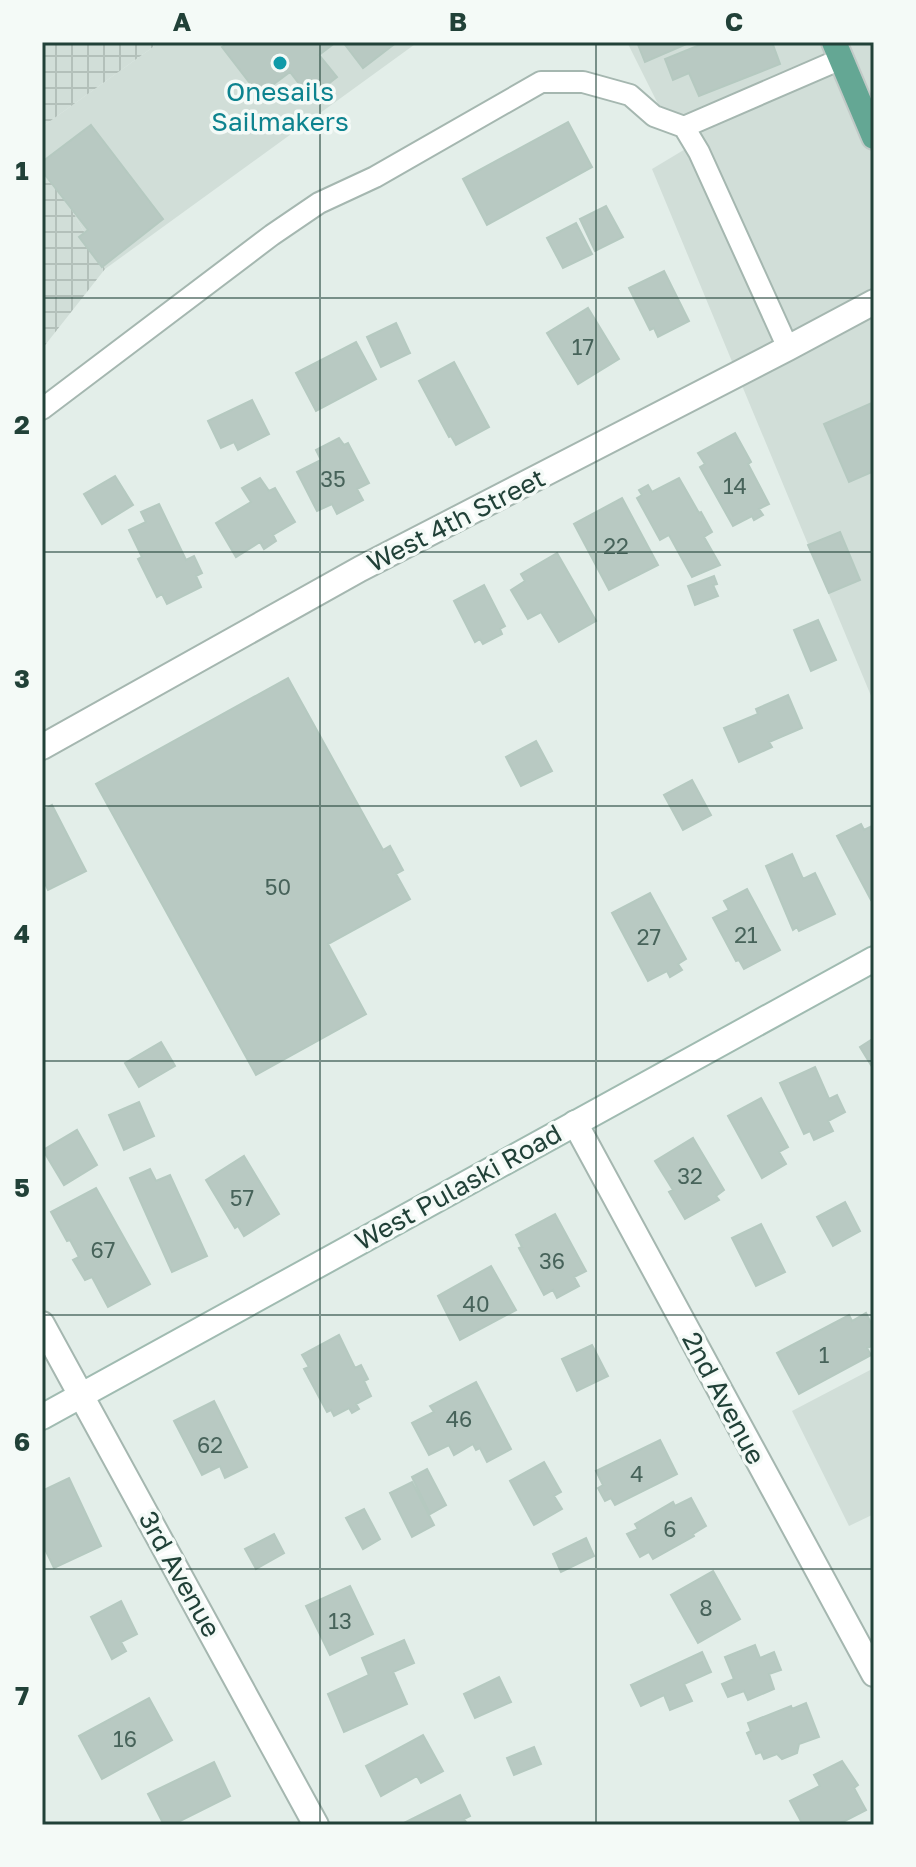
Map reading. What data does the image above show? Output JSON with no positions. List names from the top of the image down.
{
  "streets": {
    "street": [
      "West 4th Street",
      "West Pulaski Road",
      "2nd Avenue",
      "3rd Avenue"
    ]
  },
  "crossings": [
    ["West Pulaski Road", "2nd Avenue"],
    ["West Pulaski Road", "3rd Avenue"]
  ],
  "places": ["Onesails Sailmakers"],
  "house_numbers": [
    "17",
    "35",
    "14",
    "22",
    "50",
    "21",
    "27",
    "32",
    "57",
    "67",
    "36",
    "40",
    "1",
    "46",
    "62",
    "4",
    "6",
    "8",
    "13",
    "16"
  ],
  "grid": {
    "columns": ["A", "B", "C"],
    "rows": [
      "1",
      "2",
      "3",
      "4",
      "5",
      "6",
      "7"
    ]
  }
}
